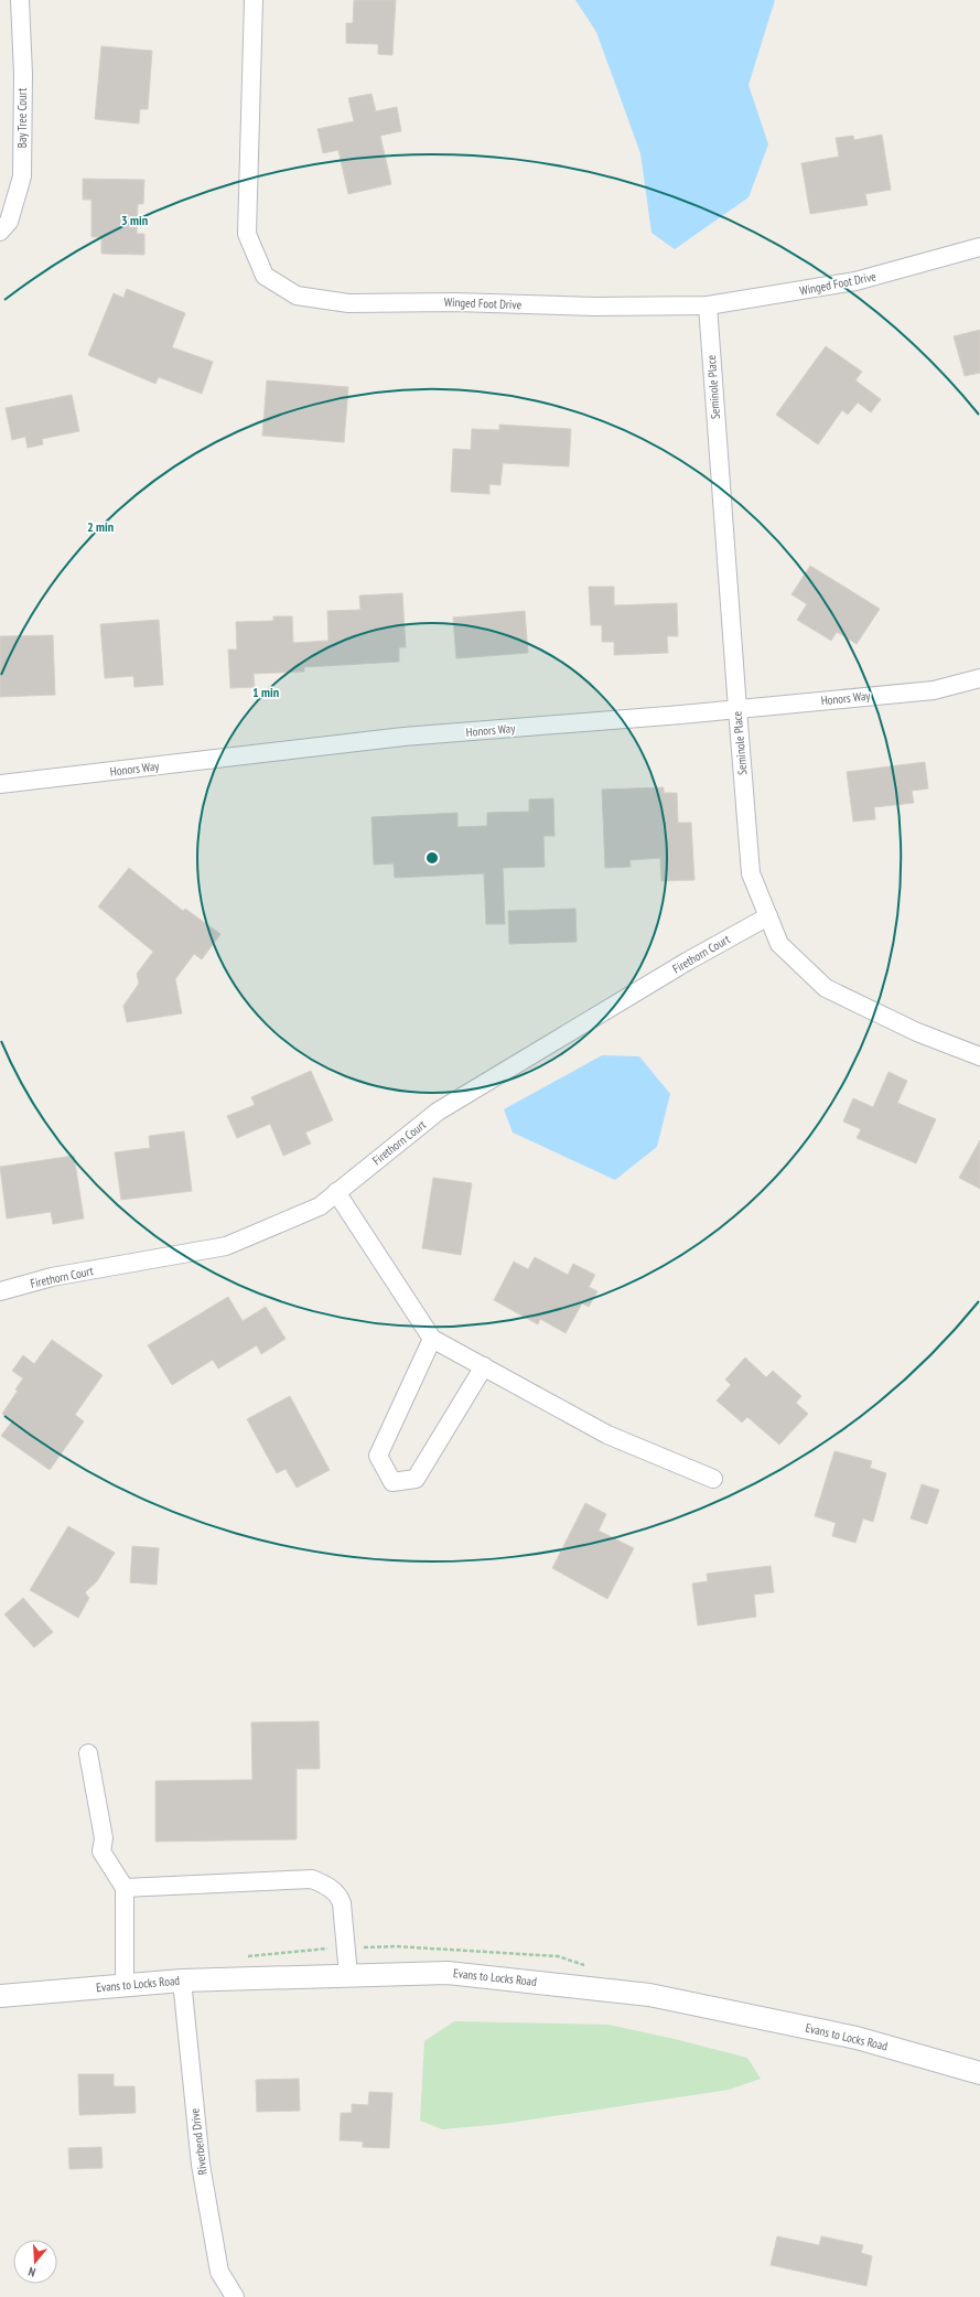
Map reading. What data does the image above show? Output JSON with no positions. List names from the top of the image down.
{
  "streets": {
    "street": [
      "Bay Tree Court",
      "Winged Foot Drive",
      "Seminole Place",
      "Honors Way",
      "Firethorn Court",
      "Evans to Locks Road",
      "Riverbend Drive"
    ]
  },
  "crossings": [
    ["Winged Foot Drive", "Seminole Place"],
    ["Seminole Place", "Honors Way"],
    ["Seminole Place", "Firethorn Court"],
    ["Evans to Locks Road", "Riverbend Drive"]
  ],
  "north": "bottom",
  "rings": ["3 min", "2 min", "1 min"]
}
